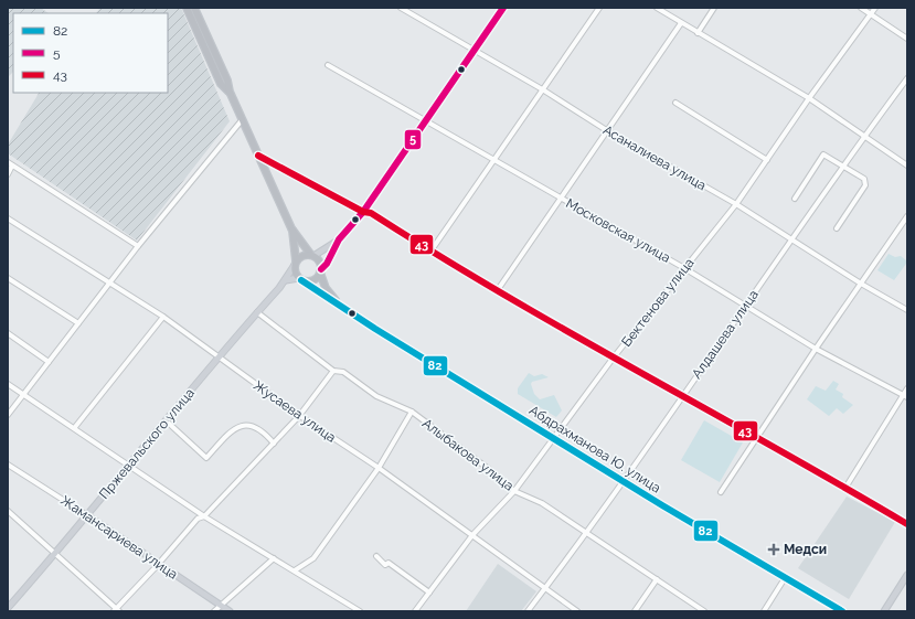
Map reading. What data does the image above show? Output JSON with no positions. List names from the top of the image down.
{
  "streets": {
    "highway": ["Абдрахманова Ю. улица"],
    "main road": ["Пржевальского улица", "Жамансариева улица"],
    "street": [
      "Асаналиева улица",
      "Московская улица",
      "Бектенова улица",
      "Алдашева улица",
      "Жусаева улица",
      "Алыбакова улица"
    ]
  },
  "crossings": [
    ["Асаналиева улица", "Бектенова улица"],
    ["Асаналиева улица", "Алдашева улица"],
    ["Московская улица", "Бектенова улица"],
    ["Московская улица", "Алдашева улица"],
    ["Бектенова улица", "Жусаева улица"],
    ["Бектенова улица", "Абдрахманова Ю. улица"],
    ["Бектенова улица", "Алыбакова улица"],
    ["Алдашева улица", "Жусаева улица"],
    ["Алдашева улица", "Абдрахманова Ю. улица"],
    ["Алдашева улица", "Алыбакова улица"],
    ["Жусаева улица", "Пржевальского улица"],
    ["Пржевальского улица", "Абдрахманова Ю. улица"],
    ["Пржевальского улица", "Алыбакова улица"],
    ["Пржевальского улица", "Жамансариева улица"]
  ],
  "places": {
    "health": ["Медси"]
  },
  "lines": ["transit line 5", "transit line 43", "transit line 82"],
  "legend": ["82", "5", "43"]
}
